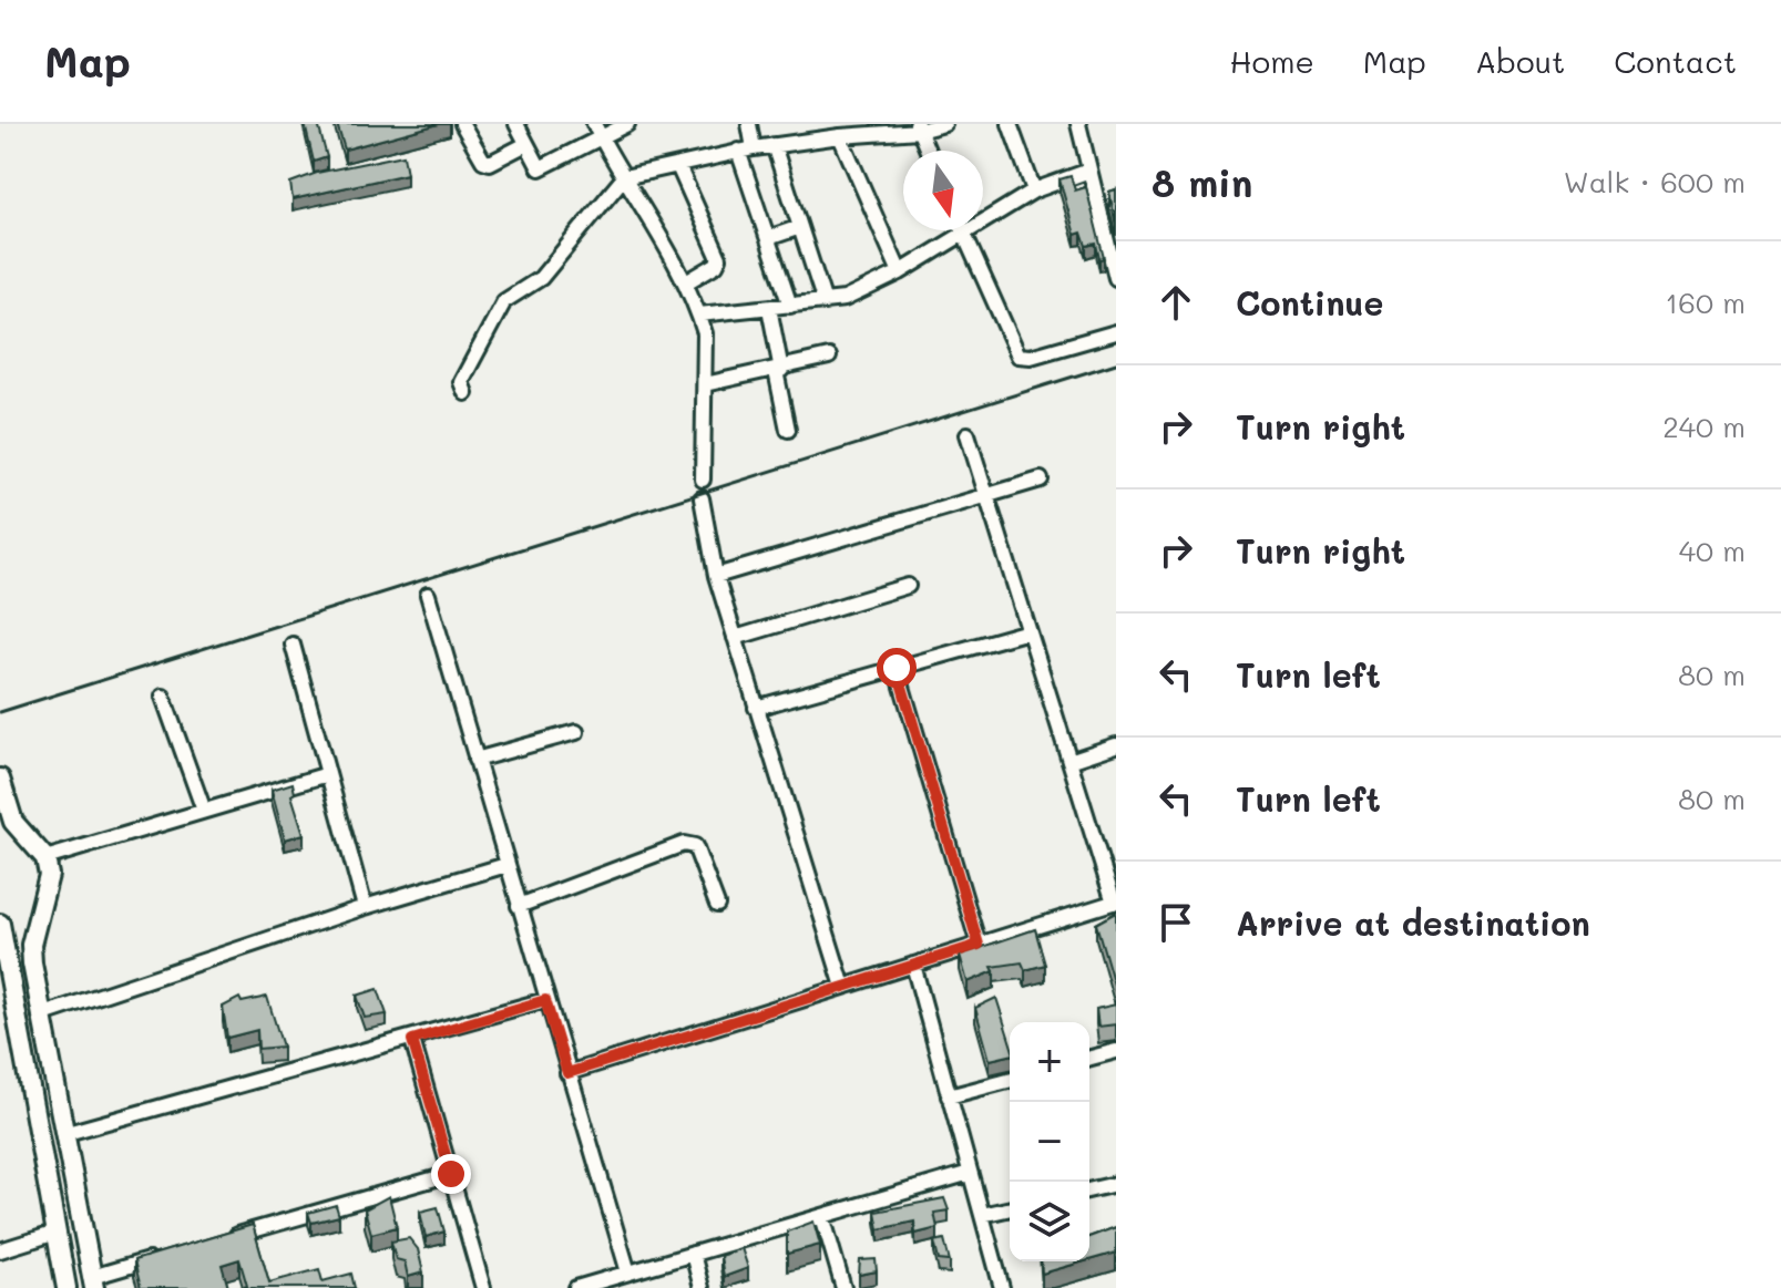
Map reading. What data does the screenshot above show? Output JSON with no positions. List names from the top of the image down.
{
  "north": "bottom",
  "page": {
    "header": "Map",
    "nav": [
      "Home",
      "Map",
      "About",
      "Contact"
    ],
    "heading": ["8 min", "Walk · 600 m"],
    "list": [
      ["Continue", "160 m"],
      ["Turn right", "240 m"],
      ["Turn right", "40 m"],
      ["Turn left", "80 m"],
      ["Turn left", "80 m"],
      "Arrive at destination"
    ],
    "map_buttons": ["+", "−"]
  }
}
